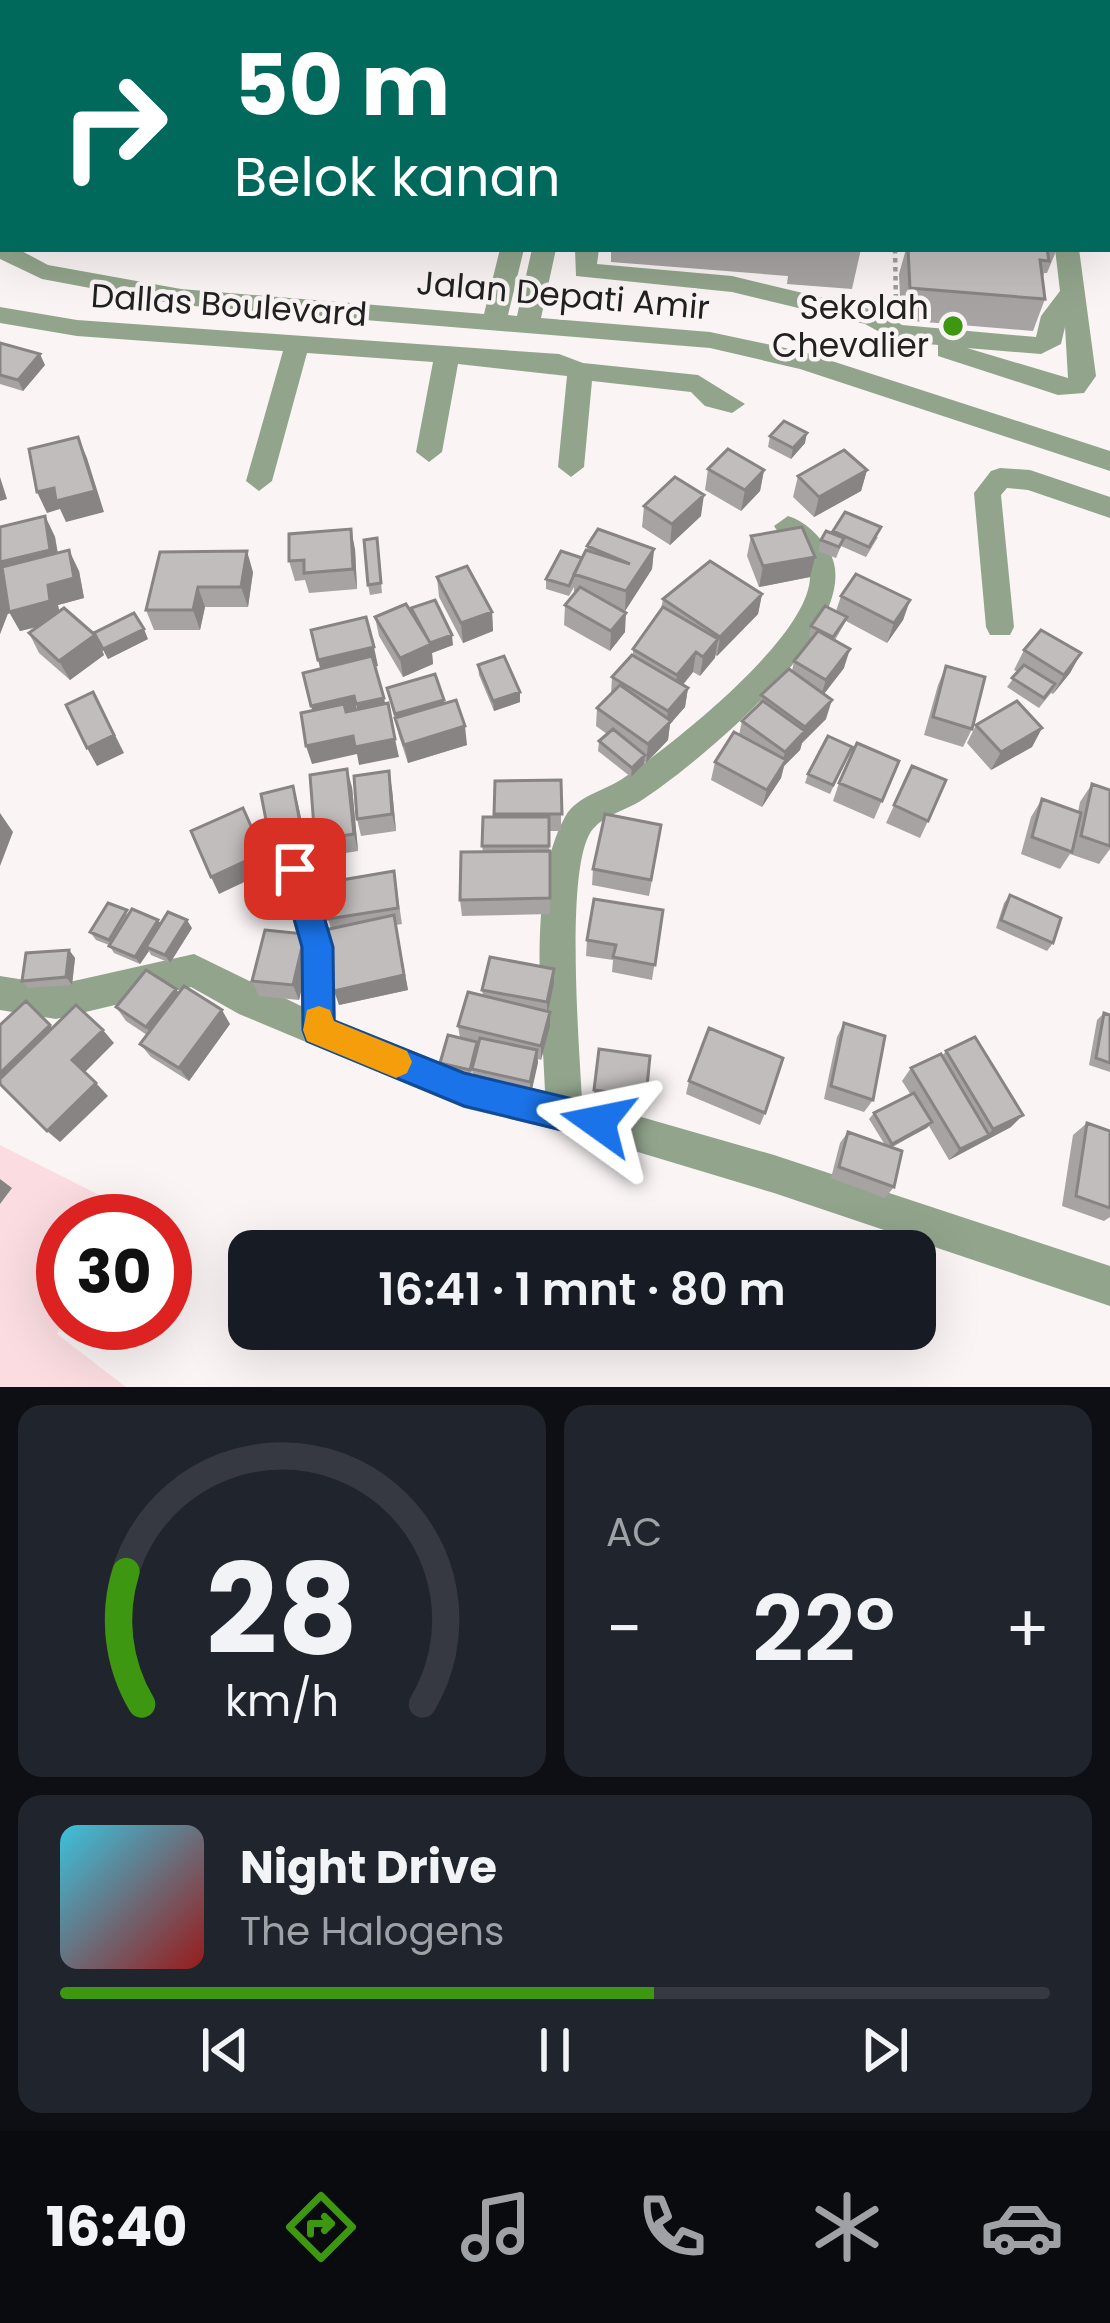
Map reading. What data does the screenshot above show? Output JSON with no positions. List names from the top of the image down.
{
  "streets": {
    "street": ["Jalan Depati Amir", "Dallas Boulevard"]
  },
  "places": ["Sekolah Chevalier"],
  "page": {
    "turn": ["50 m", "Belok kanan"],
    "limit": "30",
    "trip": "16:41 · 1 mnt · 80 m",
    "tile": "AC",
    "heat": ["−", "22°", "+"],
    "song": ["Night Drive", "The Halogens"],
    "tabs": "16:40",
    "gauge": ["28", "km/h"]
  }
}
